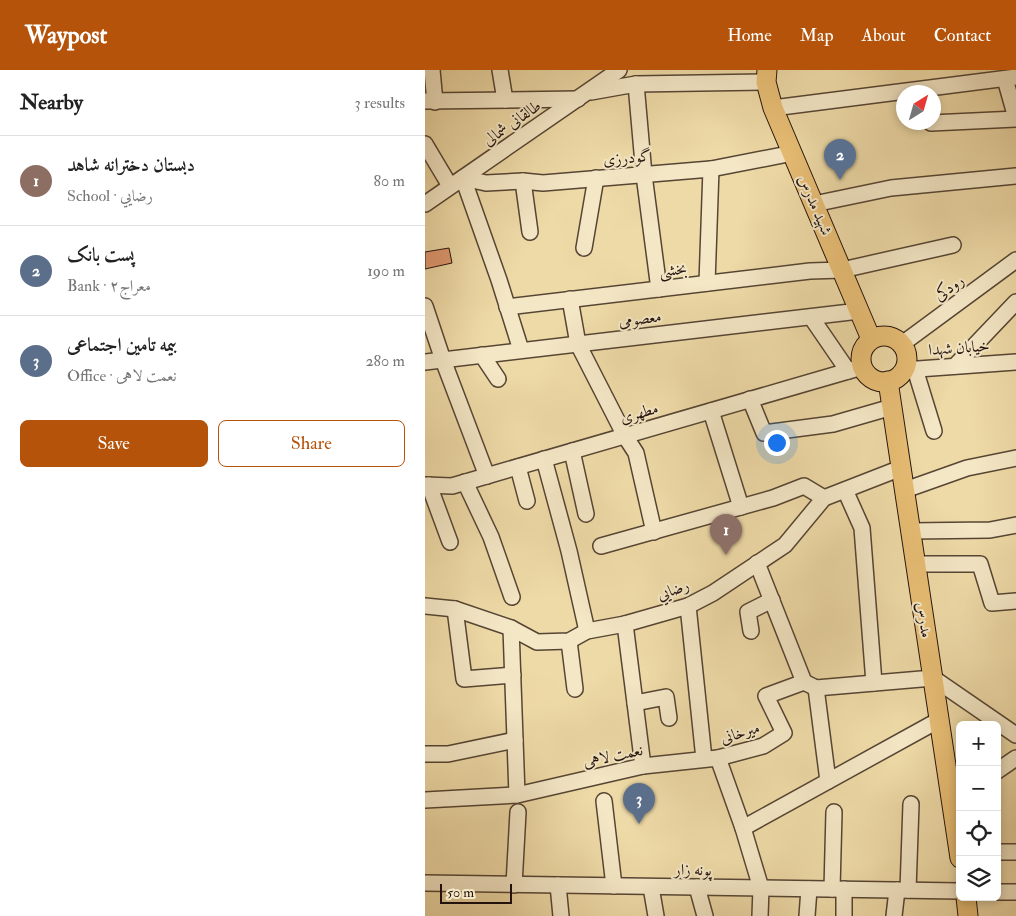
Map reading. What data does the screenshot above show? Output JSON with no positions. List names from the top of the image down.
{
  "streets": {
    "main road": ["شهید مدرس", "مدرس"],
    "street": [
      "طالقانی شمالی",
      "گودرزی",
      "بخشی",
      "رودکی",
      "معصومی",
      "خیابان شهدا",
      "مطهری",
      "رضایي",
      "میرخانی",
      "نعمت لاهی",
      "پونه زار"
    ]
  },
  "crossings": [
    ["طالقانی شمالی", "گودرزی"],
    ["گودرزی", "شهید مدرس"],
    ["شهید مدرس", "بخشی"],
    ["شهید مدرس", "رودکی"],
    ["شهید مدرس", "معصومی"],
    ["شهید مدرس", "خیابان شهدا"],
    ["شهید مدرس", "مطهری"],
    ["شهید مدرس", "مدرس"],
    ["رودکی", "خیابان شهدا"],
    ["رودکی", "مطهری"],
    ["رودکی", "مدرس"],
    ["خیابان شهدا", "مطهری"],
    ["خیابان شهدا", "مدرس"],
    ["مطهری", "مدرس"],
    ["رضایي", "مدرس"],
    ["مدرس", "میرخانی"],
    ["میرخانی", "نعمت لاهی"],
    ["میرخانی", "پونه زار"]
  ],
  "scale_bar": "50 m",
  "north": "top right",
  "page": {
    "header": "Waypost",
    "nav": [
      "Home",
      "Map",
      "About",
      "Contact"
    ],
    "heading": ["Nearby", "3 results"],
    "list": [
      {
        "mark": "1",
        "name": "دبستان دخترانه شاهد",
        "note": "School · رضایي",
        "value": "80 m"
      },
      {
        "mark": "2",
        "name": "پست بانک",
        "note": "Bank · معراج۲",
        "value": "190 m"
      },
      {
        "mark": "3",
        "name": "بیمه تامین اجتماعی",
        "note": "Office · نعمت لاهی",
        "value": "280 m"
      }
    ],
    "pins": ["2", "1", "3"],
    "buttons": ["Save", "Share"],
    "map_buttons": ["+", "−"],
    "scale": "50 m"
  }
}
